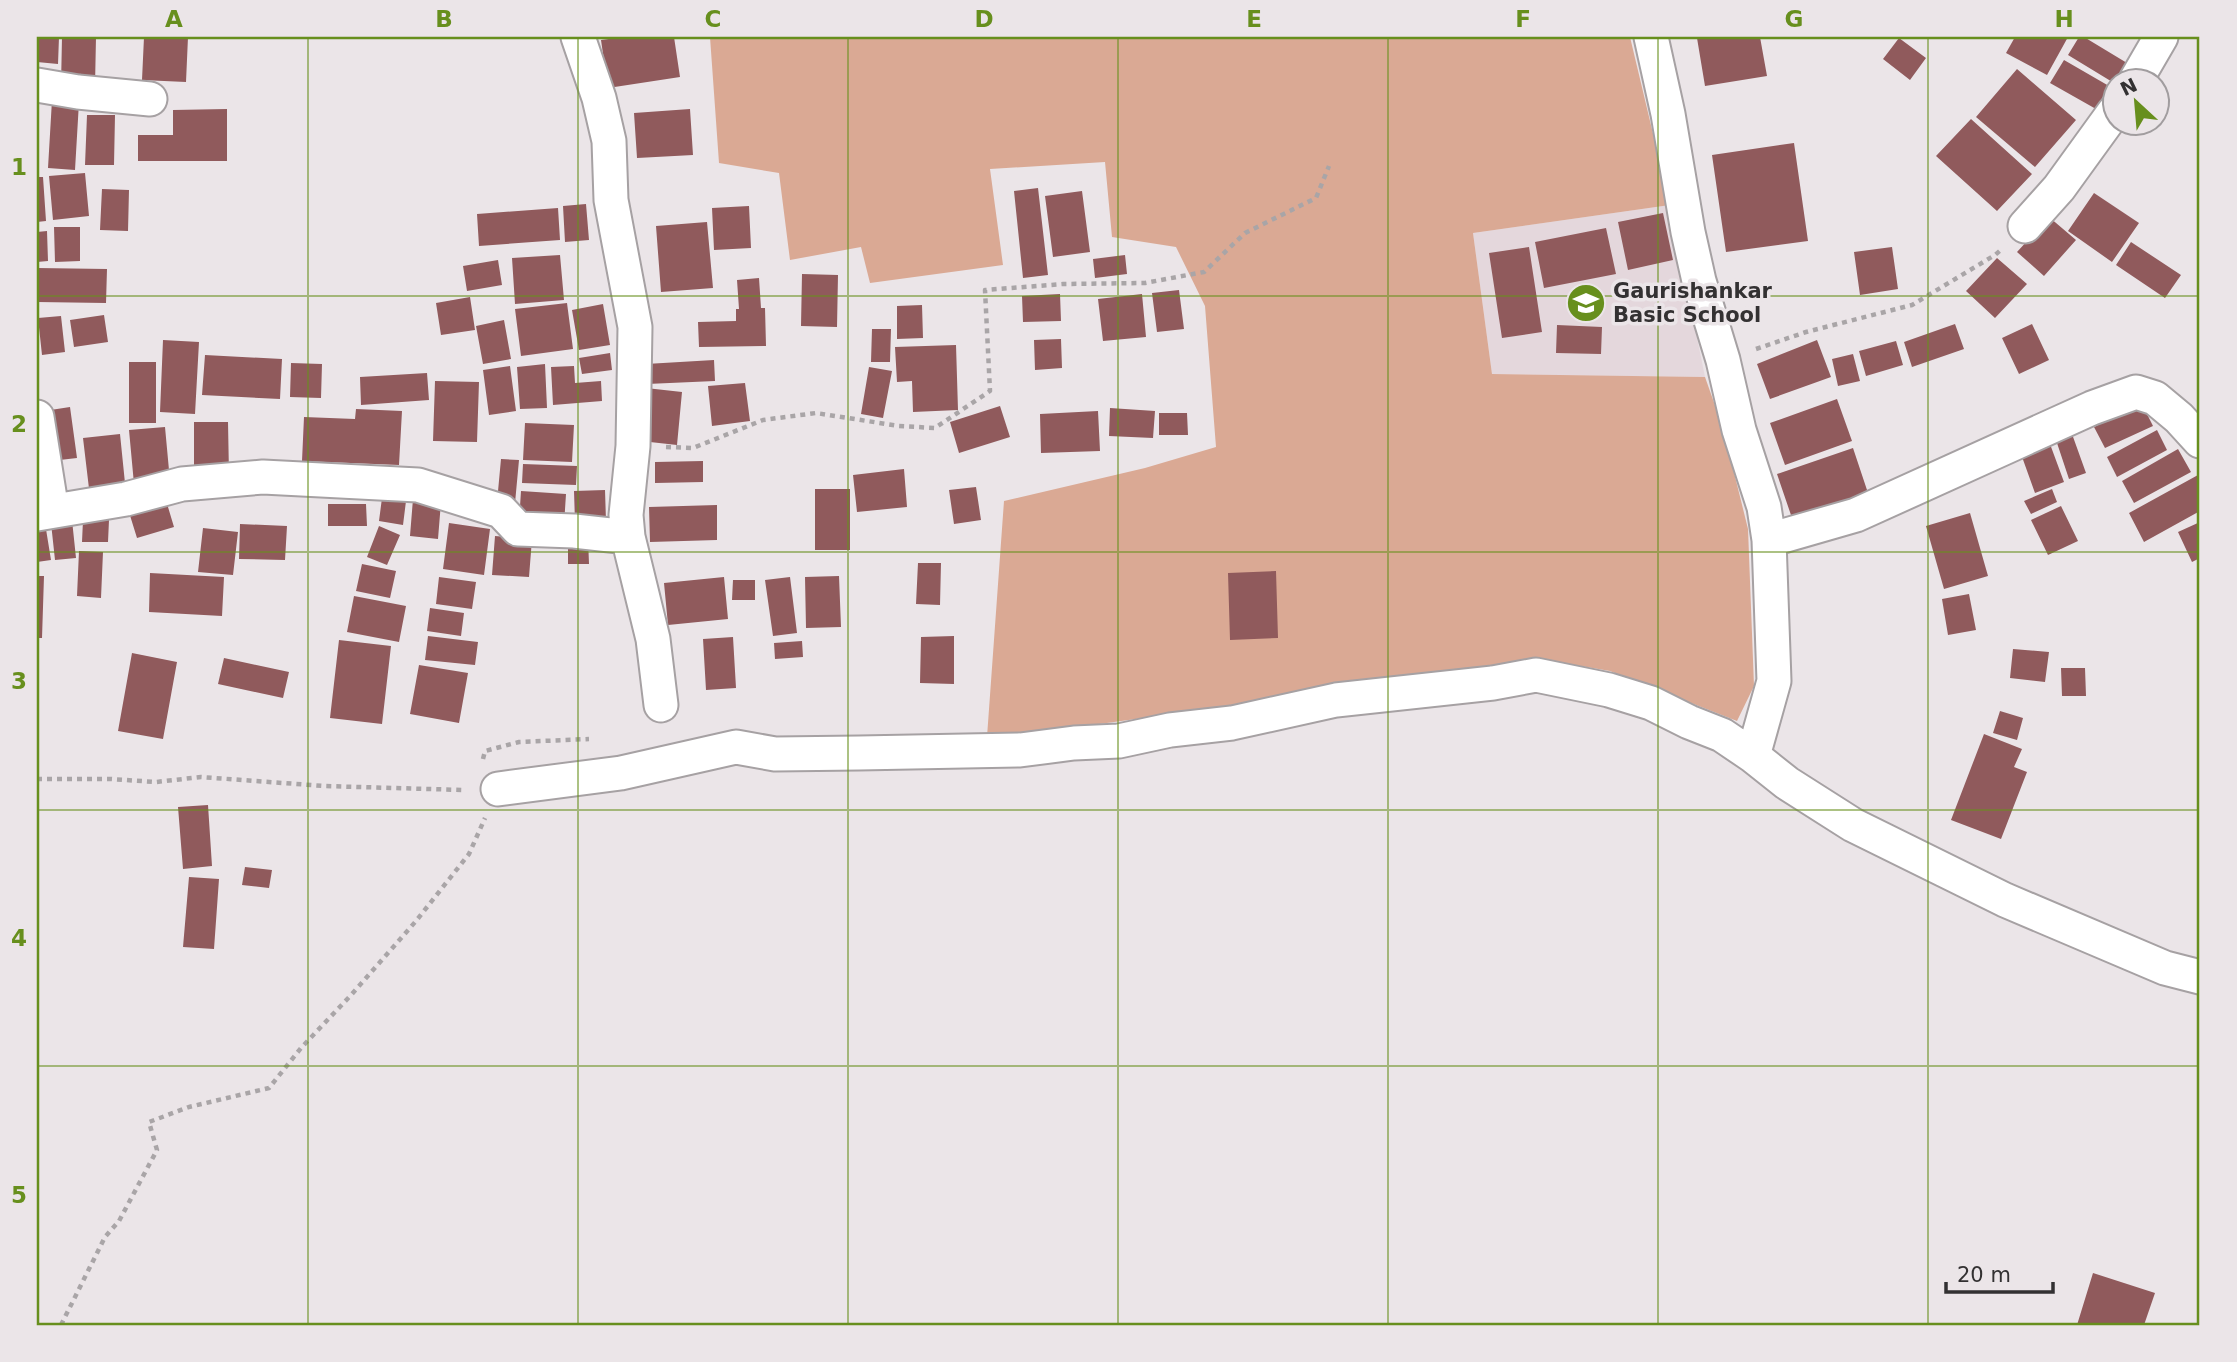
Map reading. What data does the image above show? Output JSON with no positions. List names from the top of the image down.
{
  "places": {
    "school or university": ["Gaurishankar Basic School"]
  },
  "scale_bar": "20 m",
  "north": "top left",
  "grid": {
    "columns": [
      "A",
      "B",
      "C",
      "D",
      "E",
      "F",
      "G",
      "H"
    ],
    "rows": [
      "1",
      "2",
      "3",
      "4",
      "5"
    ]
  }
}
